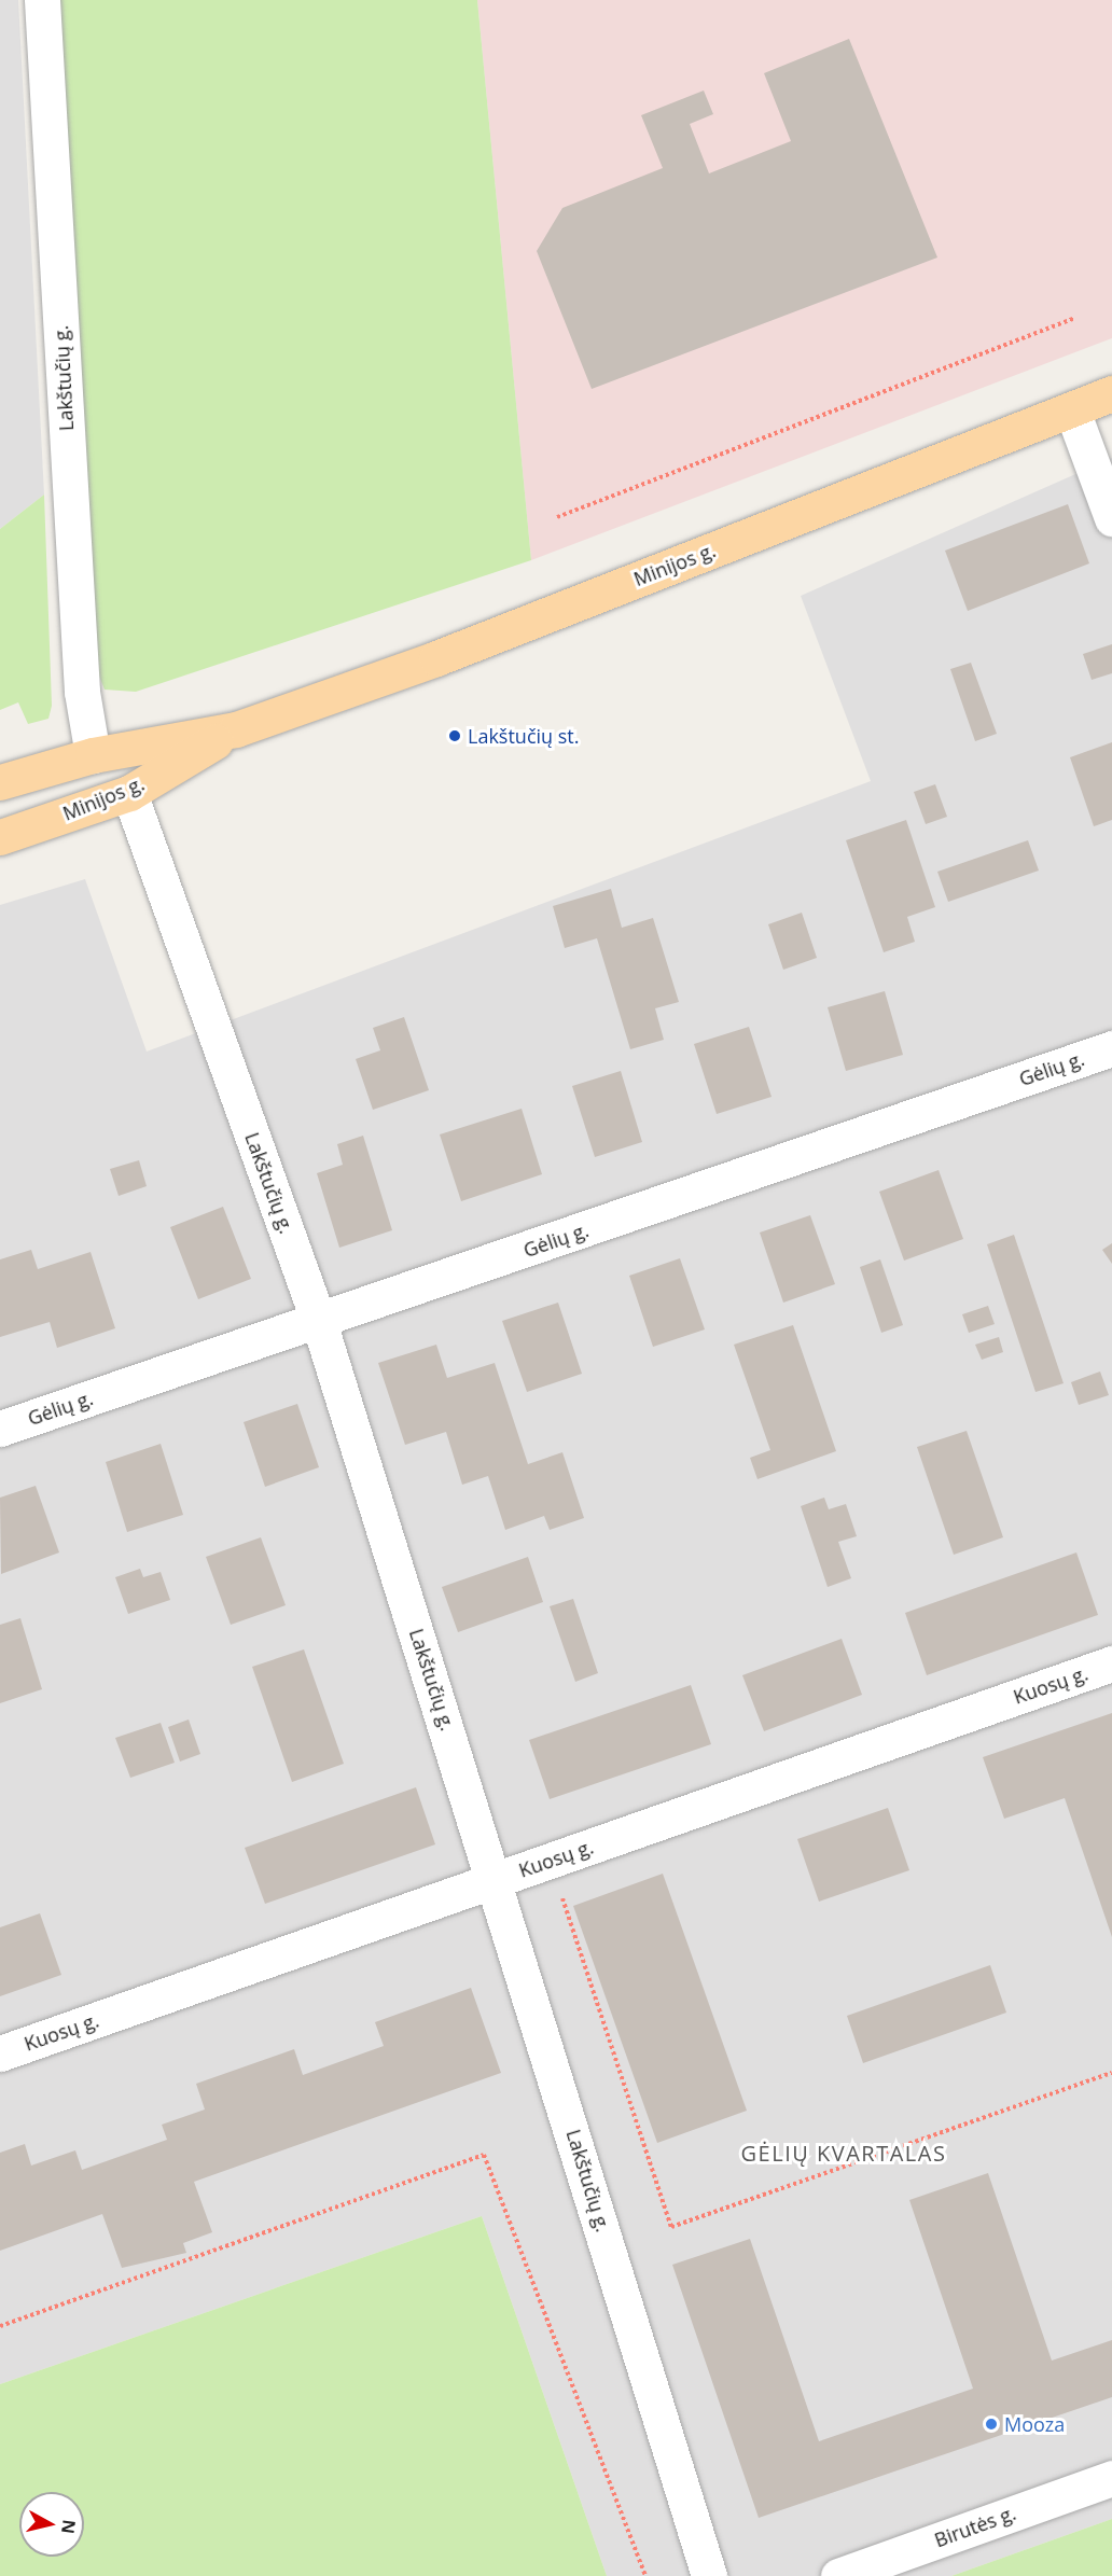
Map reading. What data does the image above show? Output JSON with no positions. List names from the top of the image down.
{
  "streets": {
    "main road": ["Minijos g."],
    "street": [
      "Lakštučių g.",
      "Gėlių g.",
      "Kuosų g.",
      "Birutės g."
    ]
  },
  "crossings": [
    ["Lakštučių g.", "Minijos g."],
    ["Lakštučių g.", "Gėlių g."],
    ["Lakštučių g.", "Kuosų g."]
  ],
  "districts": ["GĖLIŲ KVARTALAS"],
  "places": ["Lakštučių st.", "Mooza"],
  "north": "right"
}
